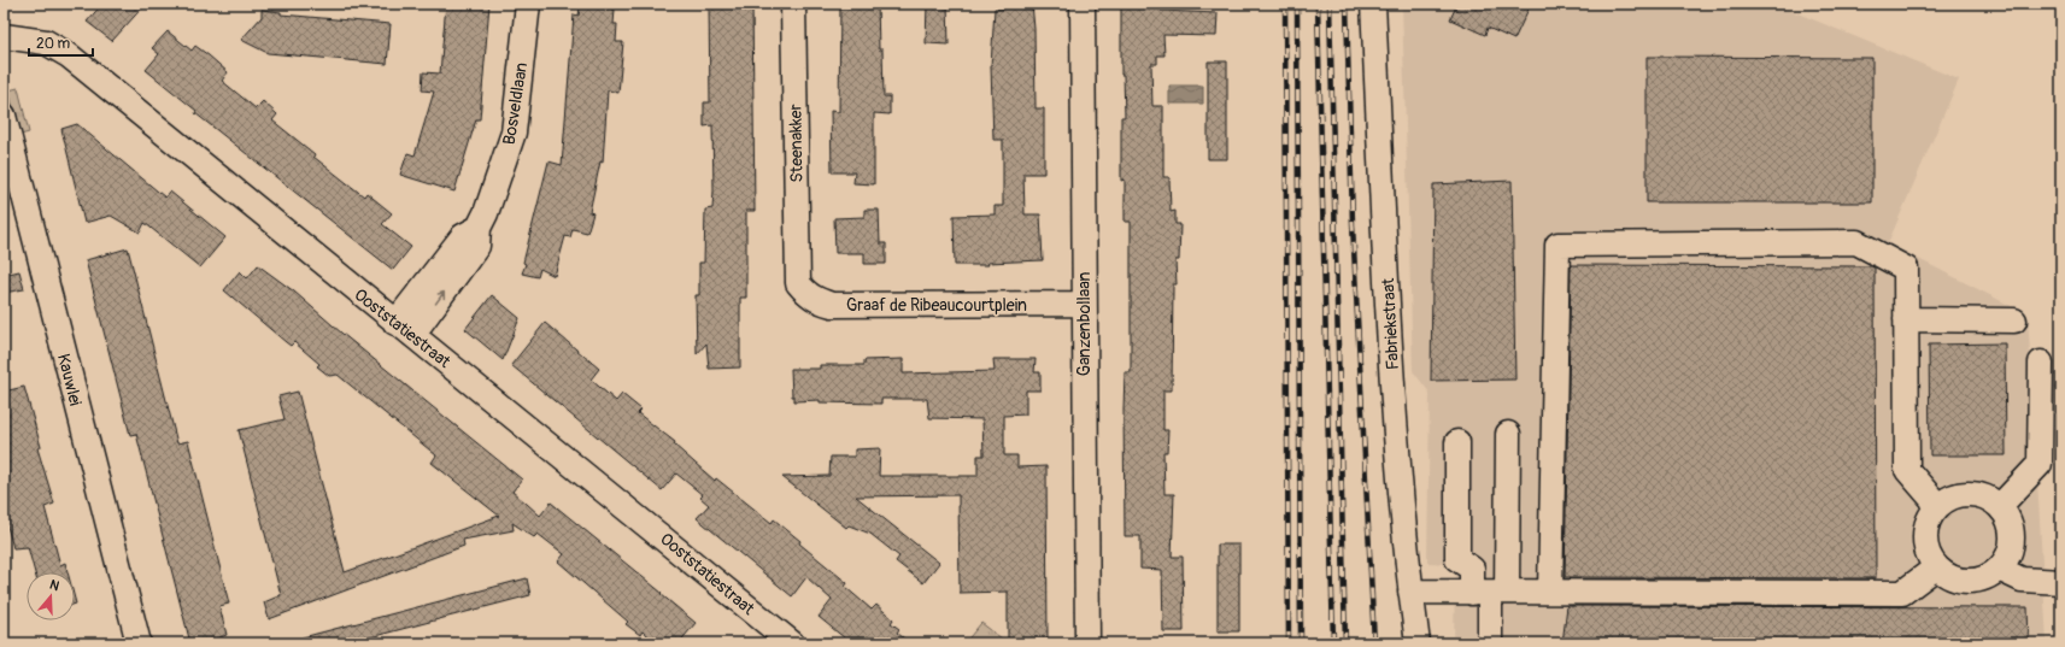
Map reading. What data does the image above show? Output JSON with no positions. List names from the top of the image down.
{
  "streets": {
    "street": [
      "Bosveldlaan",
      "Steenakker",
      "Graaf de Ribeaucourtplein",
      "Ganzenbollaan",
      "Fabriekstraat",
      "Ooststatiestraat",
      "Kauwlei"
    ]
  },
  "crossings": [
    ["Bosveldlaan", "Ooststatiestraat"],
    ["Steenakker", "Graaf de Ribeaucourtplein"],
    ["Graaf de Ribeaucourtplein", "Ganzenbollaan"]
  ],
  "scale_bar": "20 m",
  "north": "top"
}
